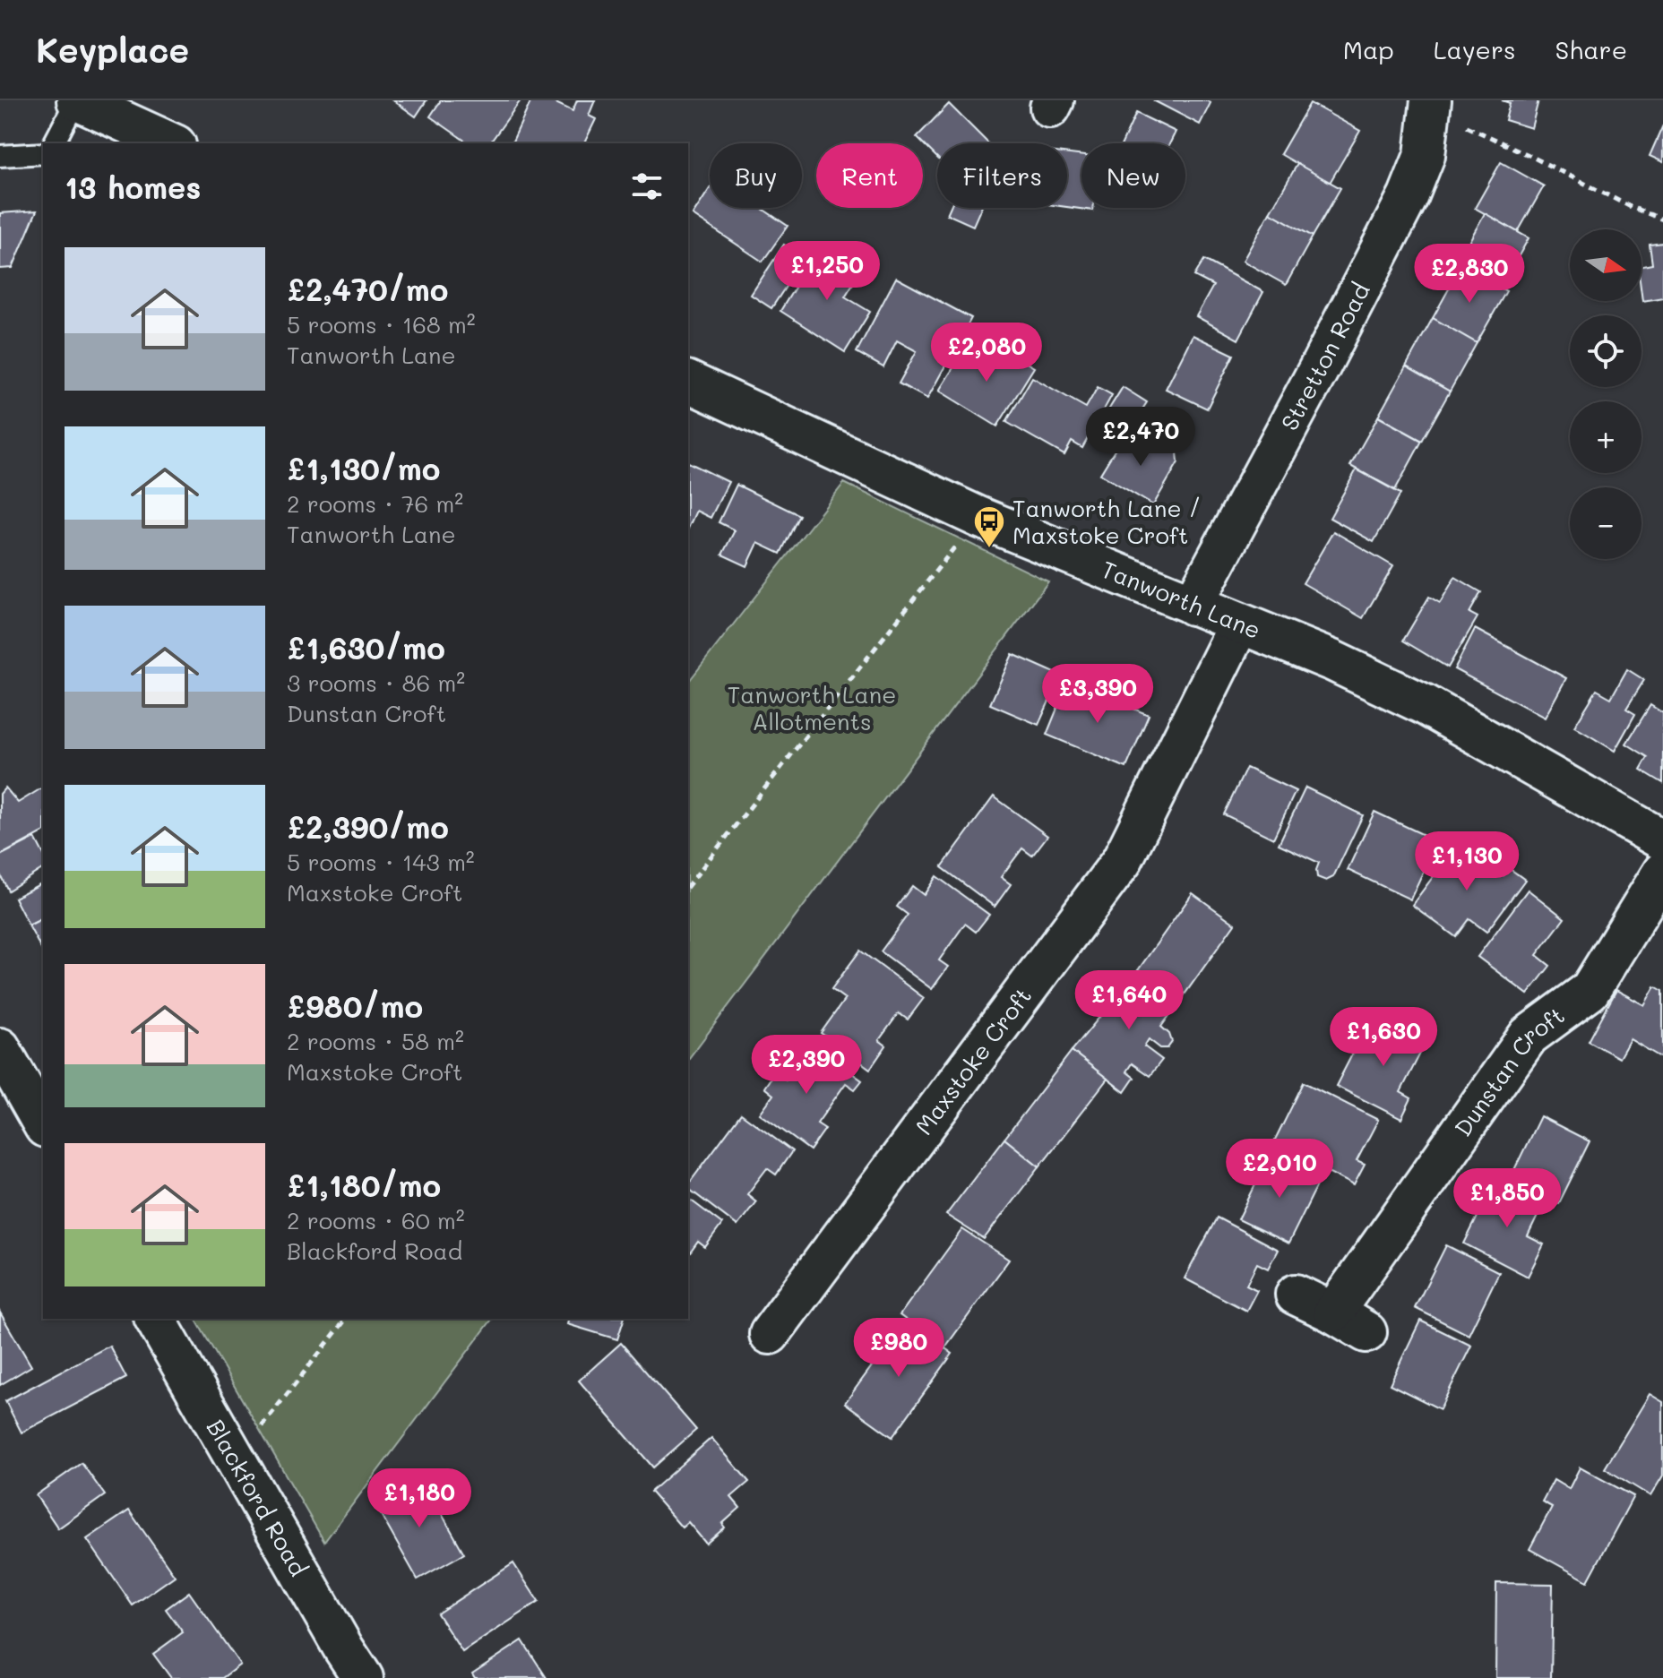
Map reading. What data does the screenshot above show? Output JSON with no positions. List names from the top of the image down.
{
  "streets": {
    "street": [
      "Stretton Road",
      "Tanworth Lane",
      "Maxstoke Croft",
      "Dunstan Croft",
      "Blackford Road"
    ]
  },
  "crossings": [
    ["Stretton Road", "Tanworth Lane"],
    ["Tanworth Lane", "Maxstoke Croft"]
  ],
  "parks": ["Tanworth Lane Allotments"],
  "places": {
    "bus stop": ["Tanworth Lane / Maxstoke Croft"]
  },
  "north": "right",
  "page": {
    "header": "Keyplace",
    "nav": ["Map", "Layers", "Share"],
    "chip": [
      "Buy",
      "Rent",
      "Filters",
      "New"
    ],
    "heading": "13 homes",
    "map_buttons": ["+", "−"],
    "list": [
      {
        "name": "£2,470/mo",
        "note": "5 rooms · 168 m² · Tanworth Lane"
      },
      {
        "name": "£1,130/mo",
        "note": "2 rooms · 76 m² · Tanworth Lane"
      },
      {
        "name": "£1,630/mo",
        "note": "3 rooms · 86 m² · Dunstan Croft"
      },
      {
        "name": "£2,390/mo",
        "note": "5 rooms · 143 m² · Maxstoke Croft"
      },
      {
        "name": "£980/mo",
        "note": "2 rooms · 58 m² · Maxstoke Croft"
      },
      {
        "name": "£1,180/mo",
        "note": "2 rooms · 60 m² · Blackford Road"
      }
    ],
    "price": [
      "£1,250",
      "£2,830",
      "£2,080",
      "£2,470",
      "£3,390",
      "£1,130",
      "£1,640",
      "£1,630",
      "£2,390",
      "£2,010",
      "£1,850",
      "£980",
      "£1,180"
    ]
  }
}
